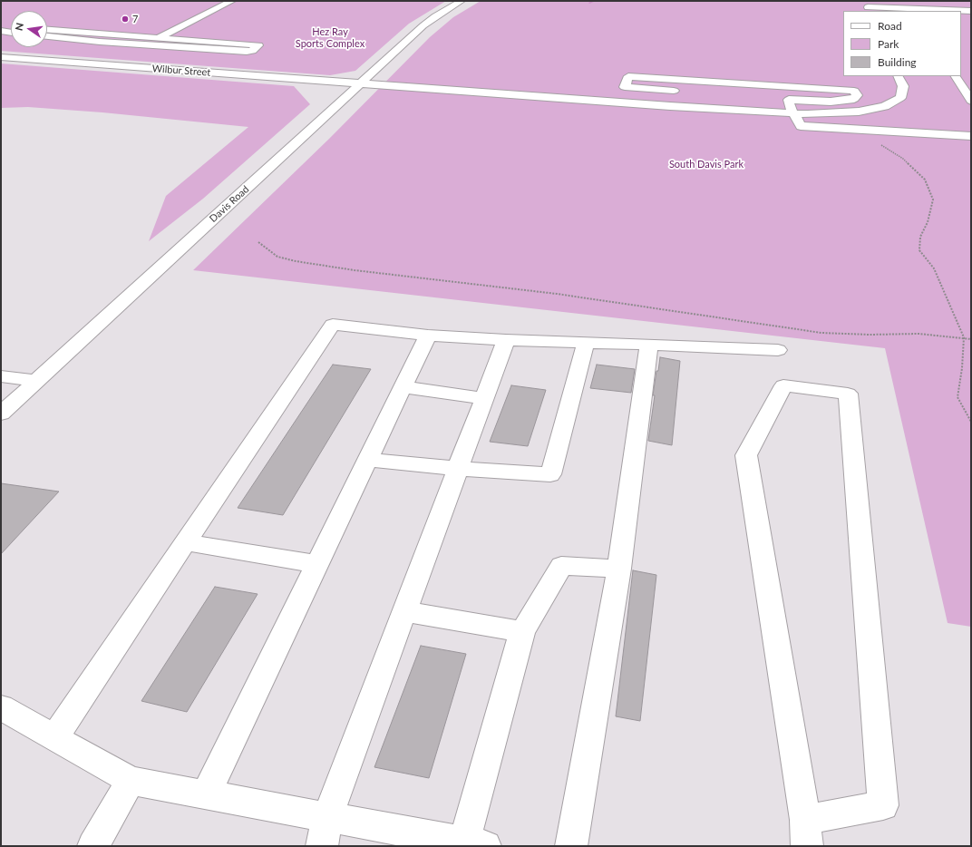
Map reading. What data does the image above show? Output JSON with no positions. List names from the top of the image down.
{
  "streets": {
    "street": ["Wilbur Street", "Davis Road"]
  },
  "crossings": [
    ["Wilbur Street", "Davis Road"]
  ],
  "parks": ["Hez Ray Sports Complex", "South Davis Park"],
  "places": ["7"],
  "legend": ["Road", "Park", "Building"],
  "north": "left"
}
